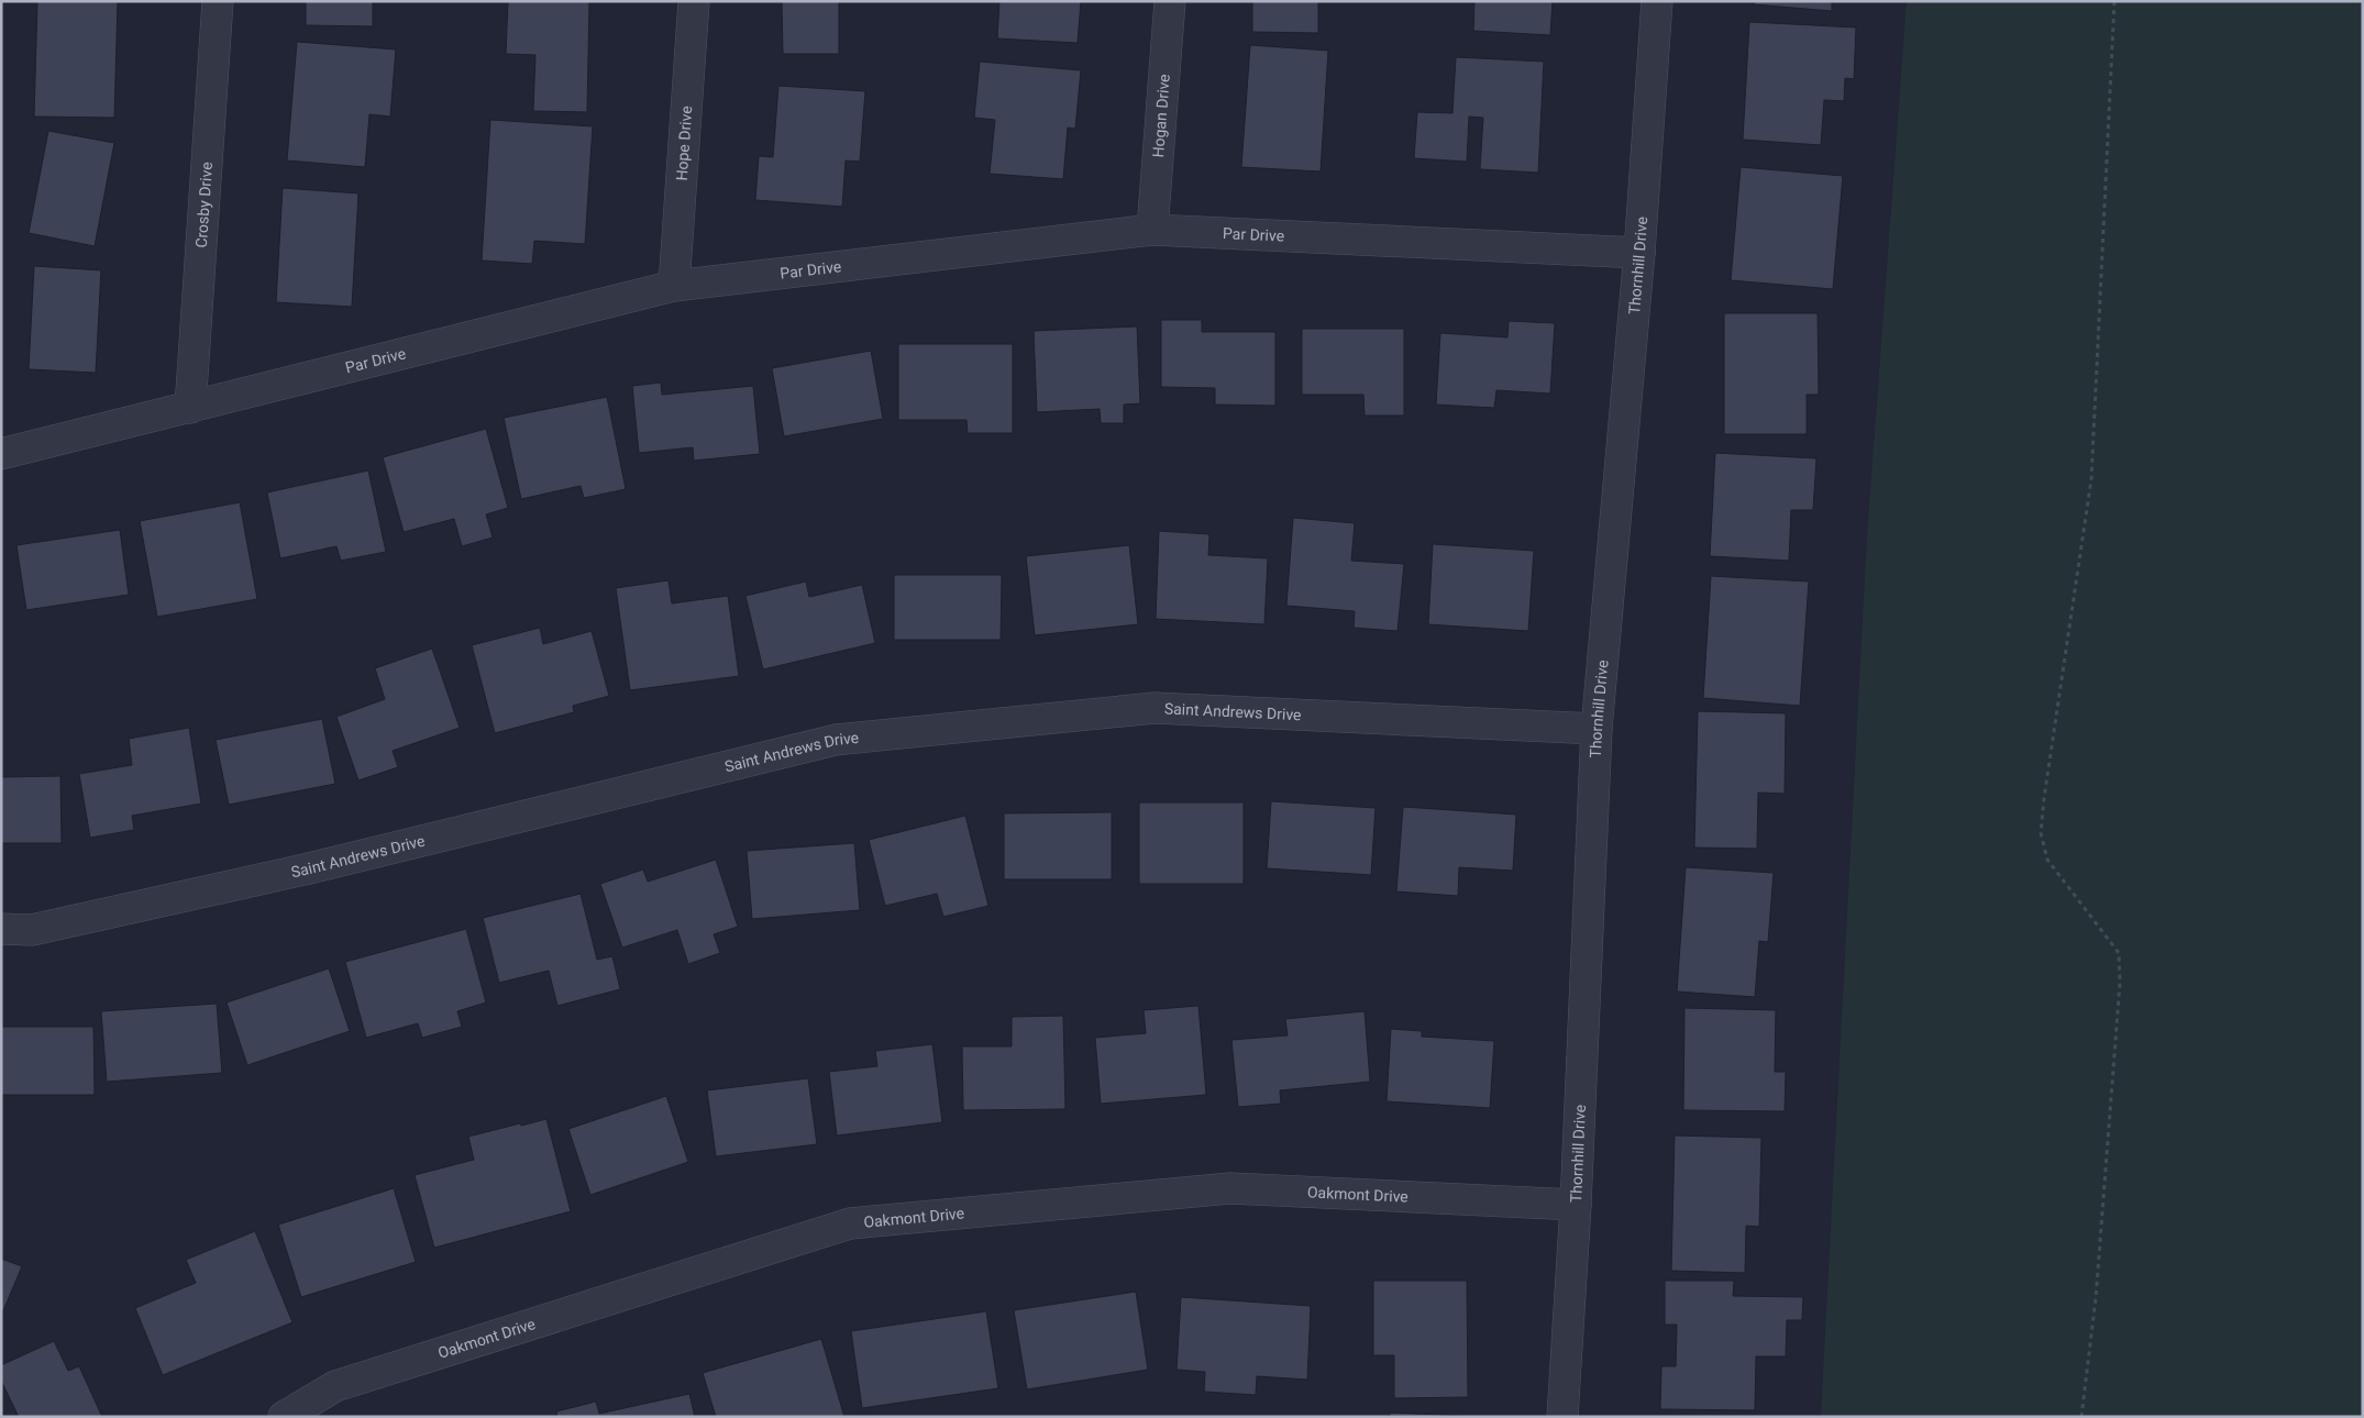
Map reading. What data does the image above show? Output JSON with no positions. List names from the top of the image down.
{
  "streets": {
    "street": [
      "Hogan Drive",
      "Hope Drive",
      "Crosby Drive",
      "Par Drive",
      "Thornhill Drive",
      "Saint Andrews Drive",
      "Oakmont Drive"
    ]
  },
  "crossings": [
    ["Hogan Drive", "Par Drive"],
    ["Hope Drive", "Par Drive"],
    ["Crosby Drive", "Par Drive"],
    ["Par Drive", "Thornhill Drive"],
    ["Thornhill Drive", "Saint Andrews Drive"],
    ["Thornhill Drive", "Oakmont Drive"]
  ]
}
